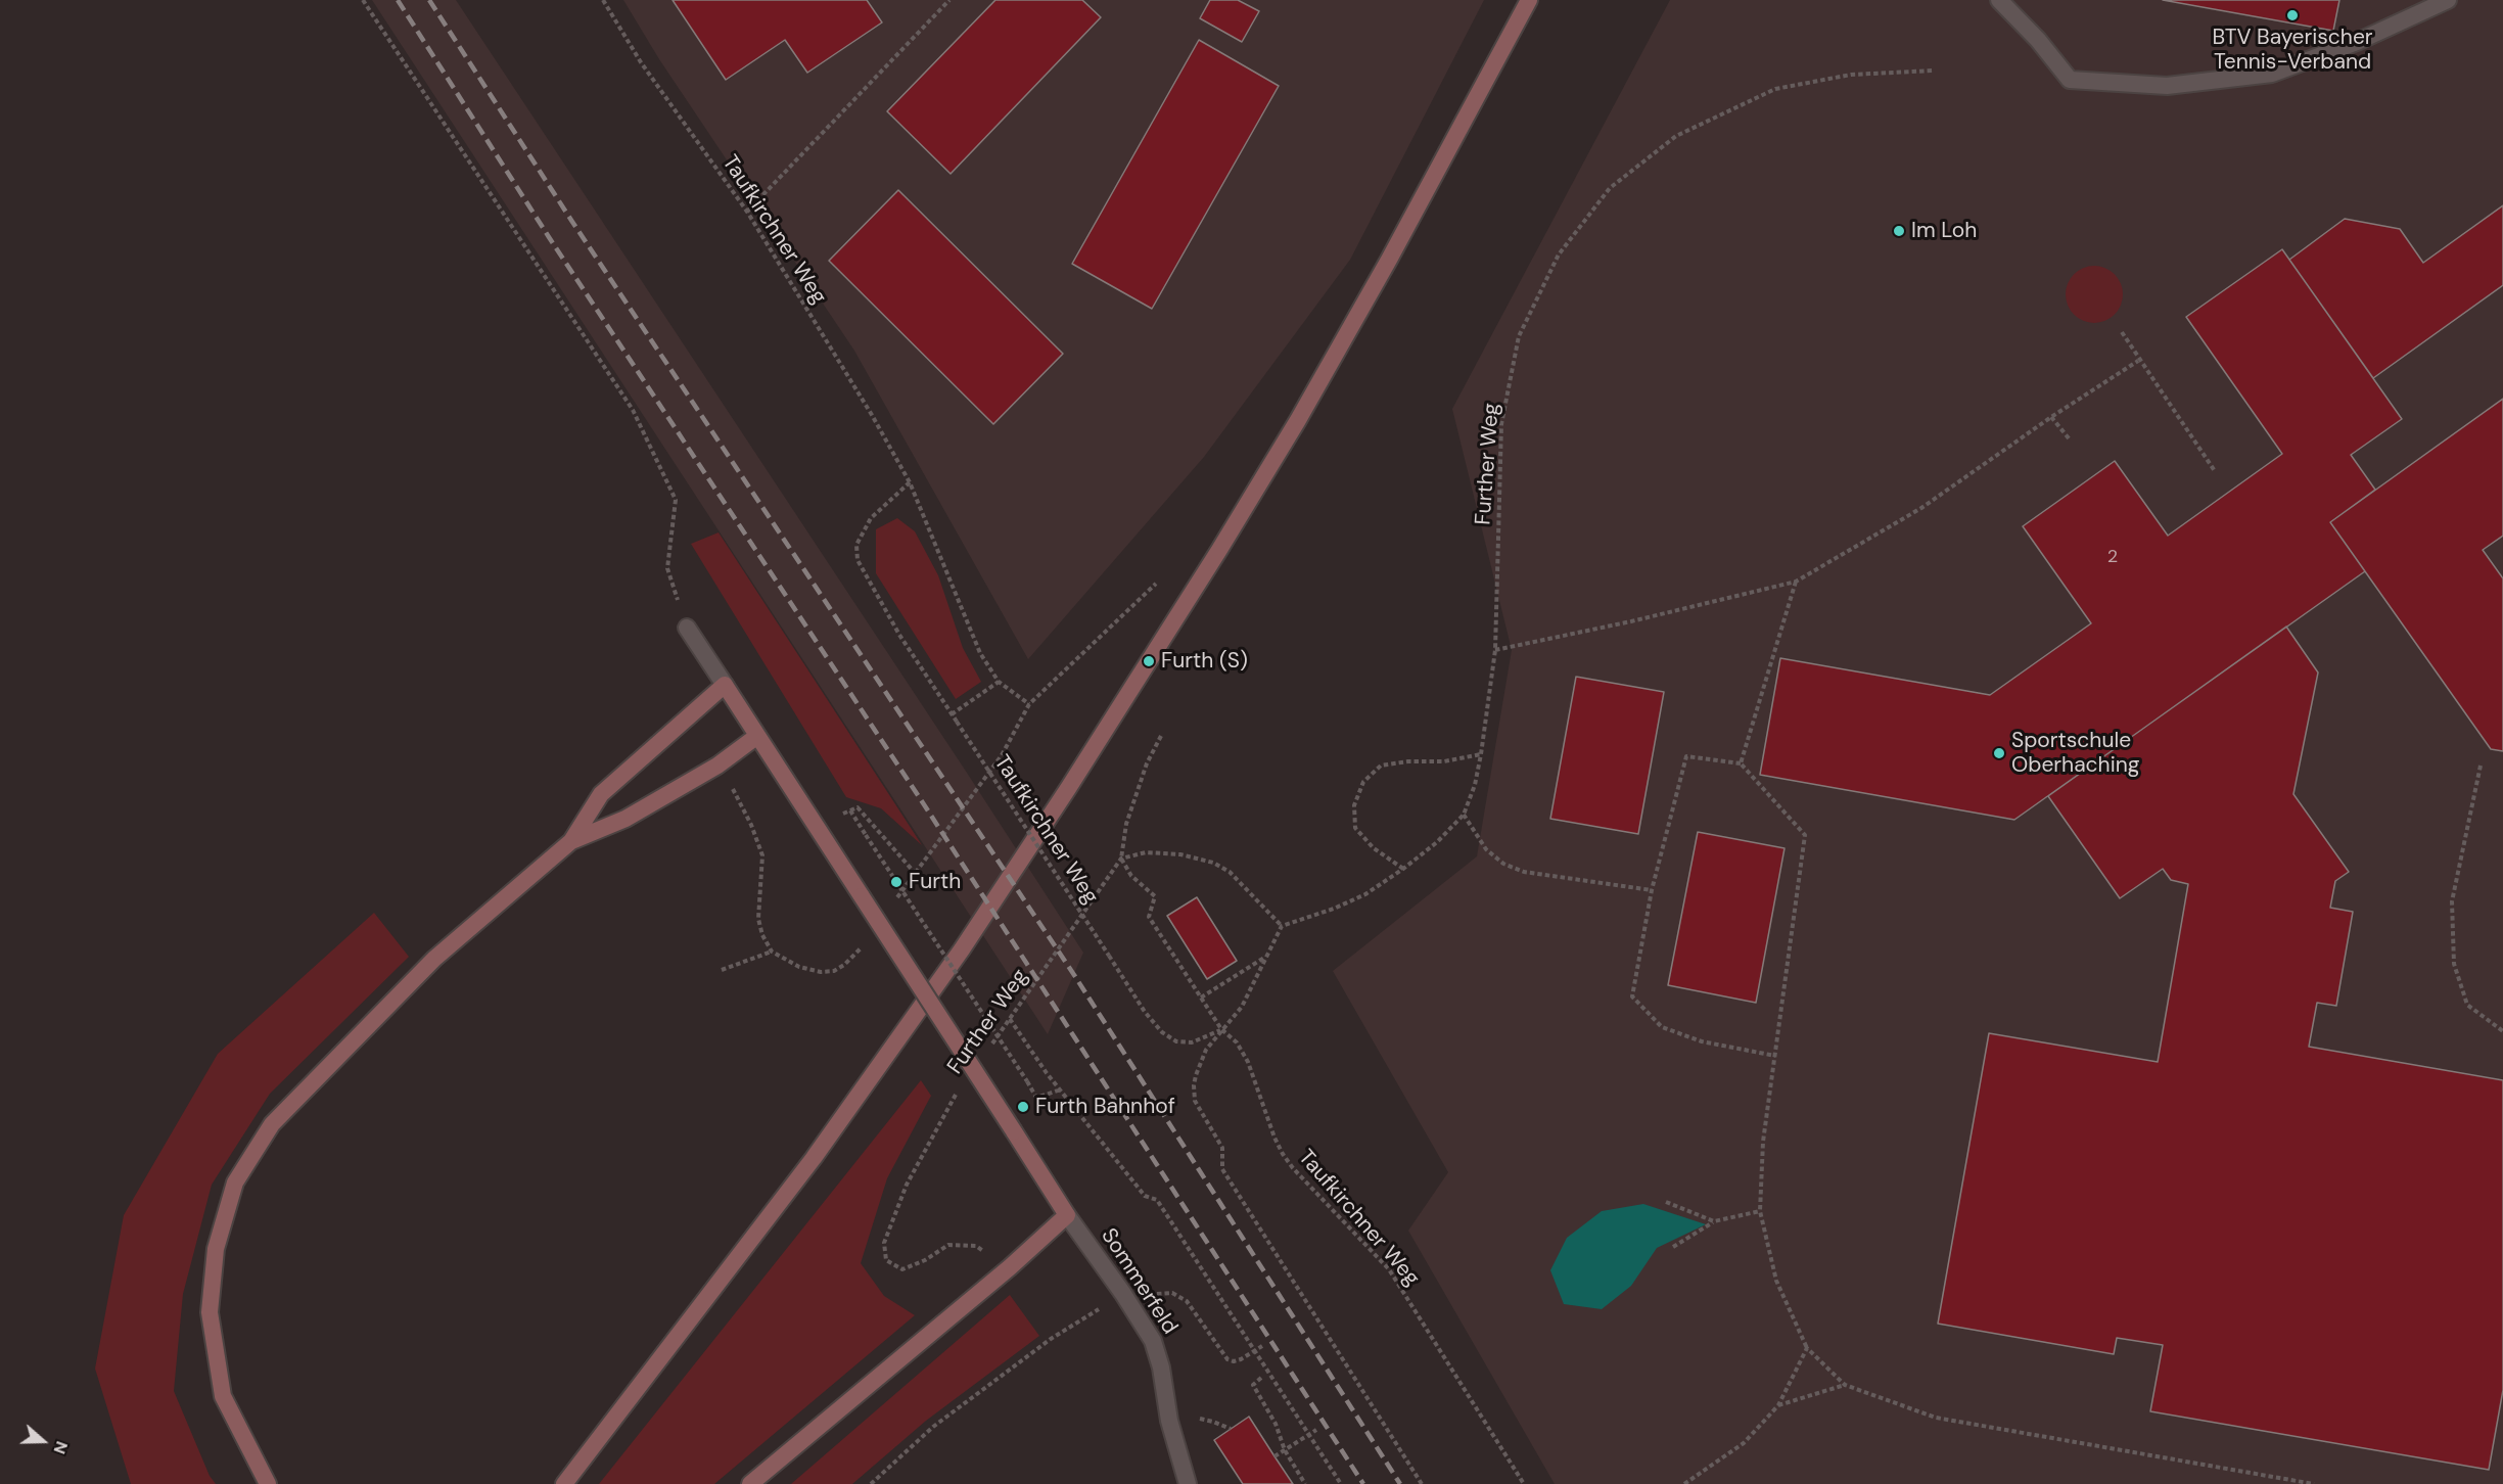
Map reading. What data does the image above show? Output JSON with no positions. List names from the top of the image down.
{
  "streets": {
    "street": ["Sommerfeld"],
    "path": ["Taufkirchner Weg", "Further Weg"]
  },
  "crossings": [
    ["Taufkirchner Weg", "Further Weg"]
  ],
  "places": [
    "BTV Bayerischer Tennis-Verband",
    "Im Loh",
    "Furth (S)",
    "Sportschule Oberhaching",
    "Furth",
    "Furth Bahnhof"
  ],
  "house_numbers": ["2"],
  "north": "right"
}
